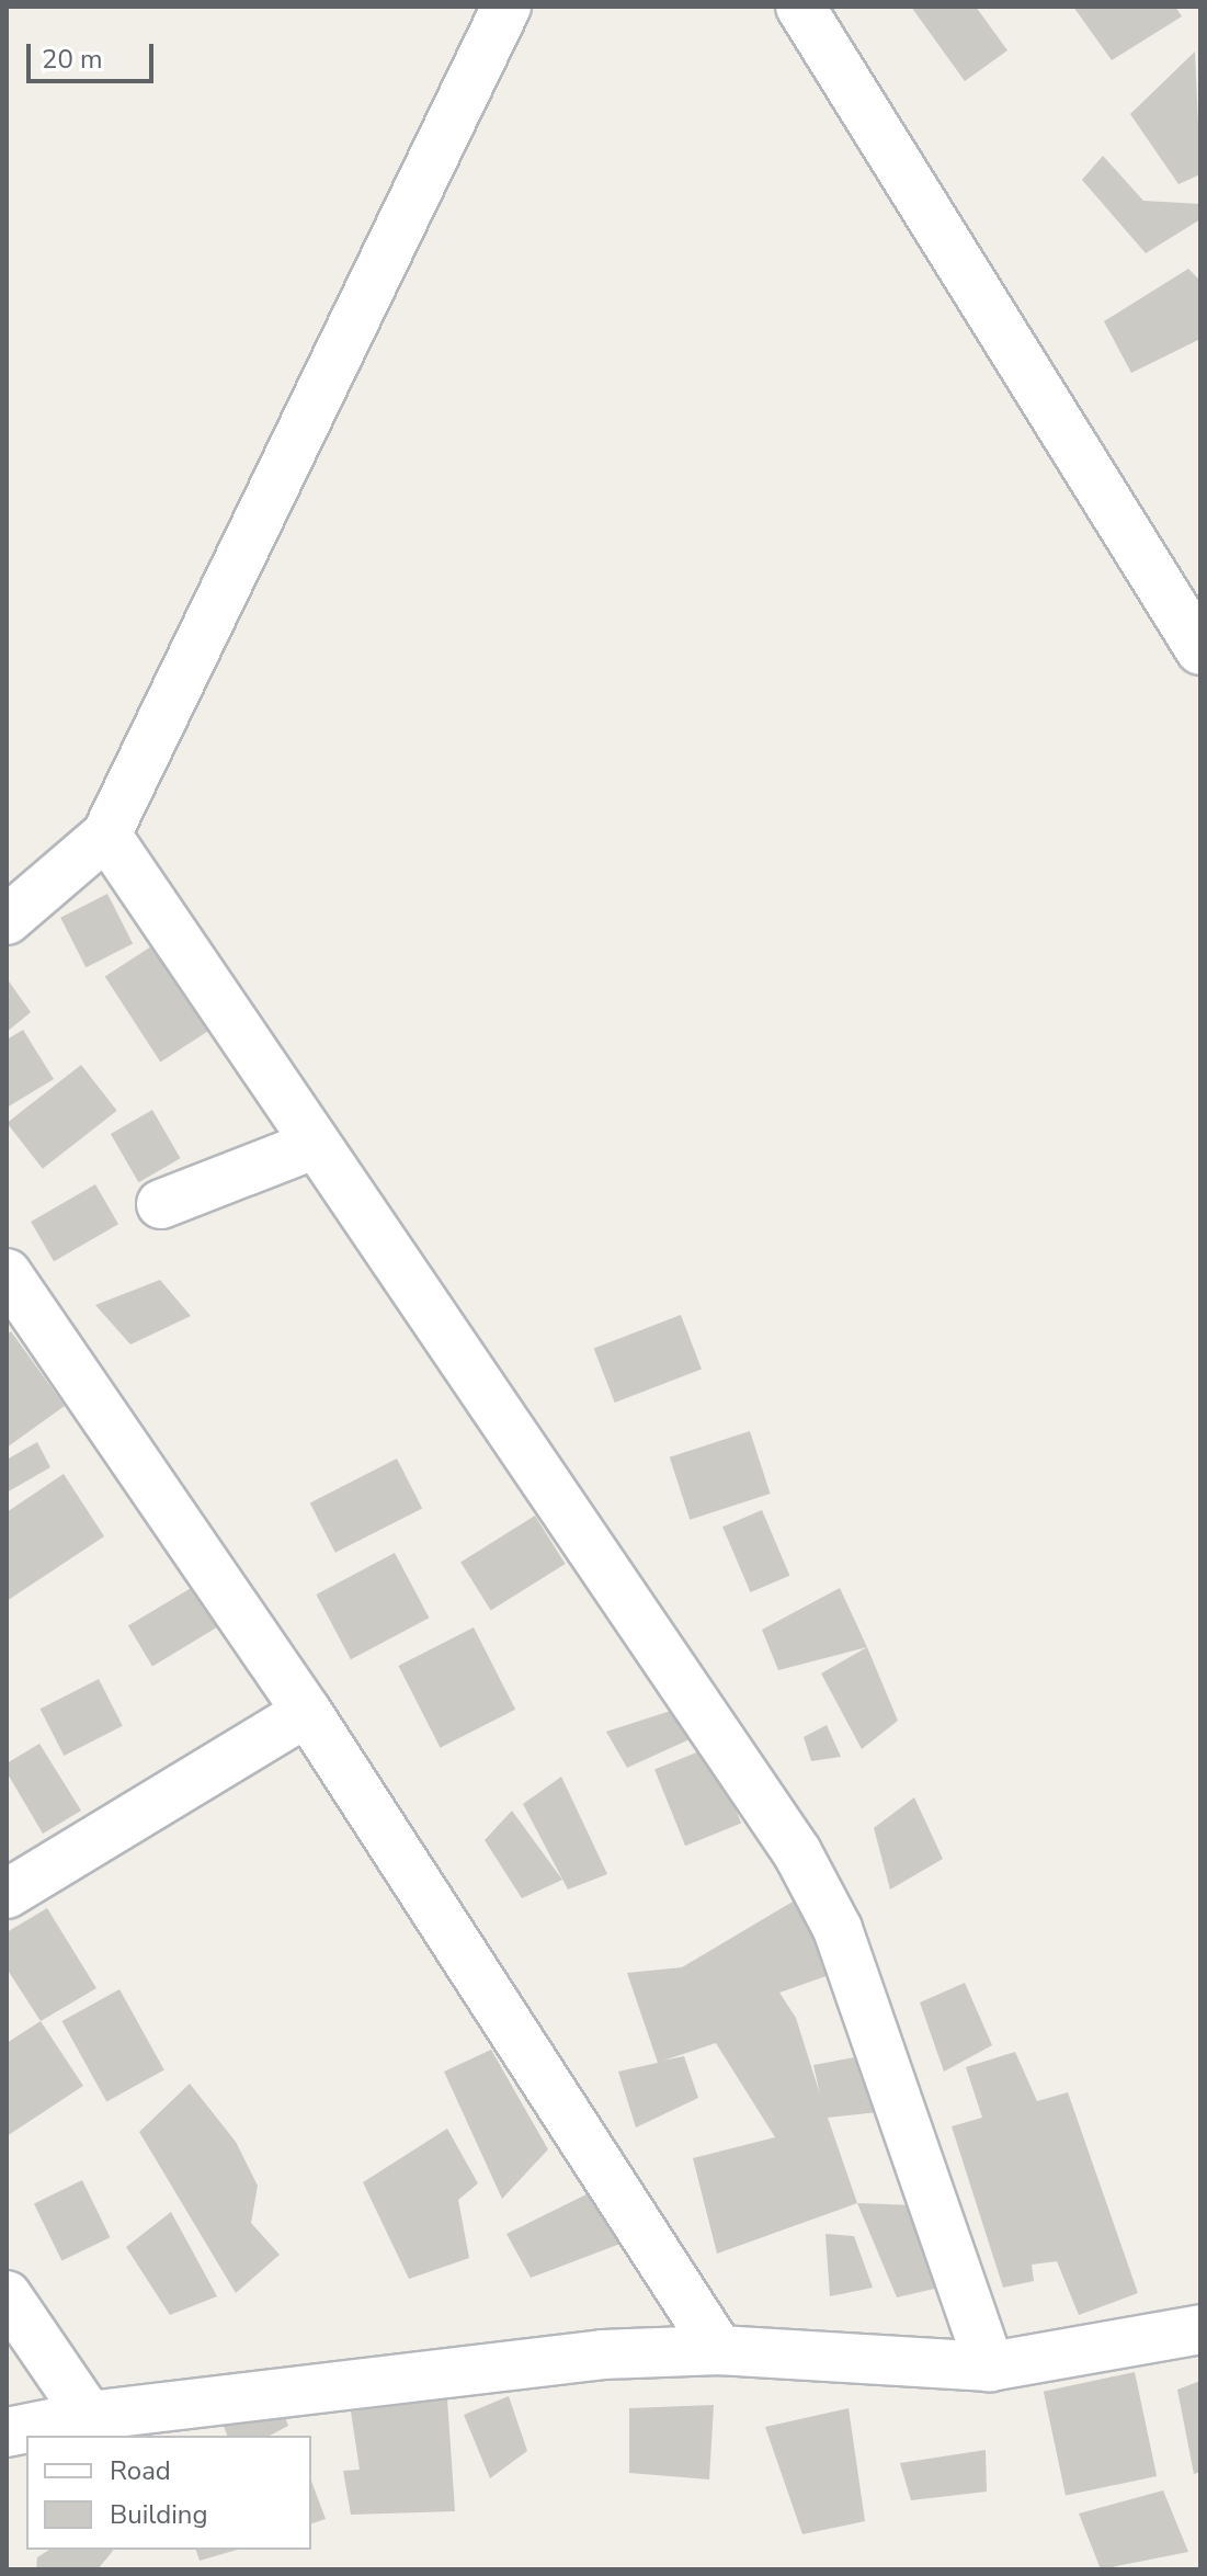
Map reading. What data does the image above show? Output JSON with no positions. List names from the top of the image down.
{
  "legend": ["Road", "Building"],
  "scale_bar": "20 m"
}
